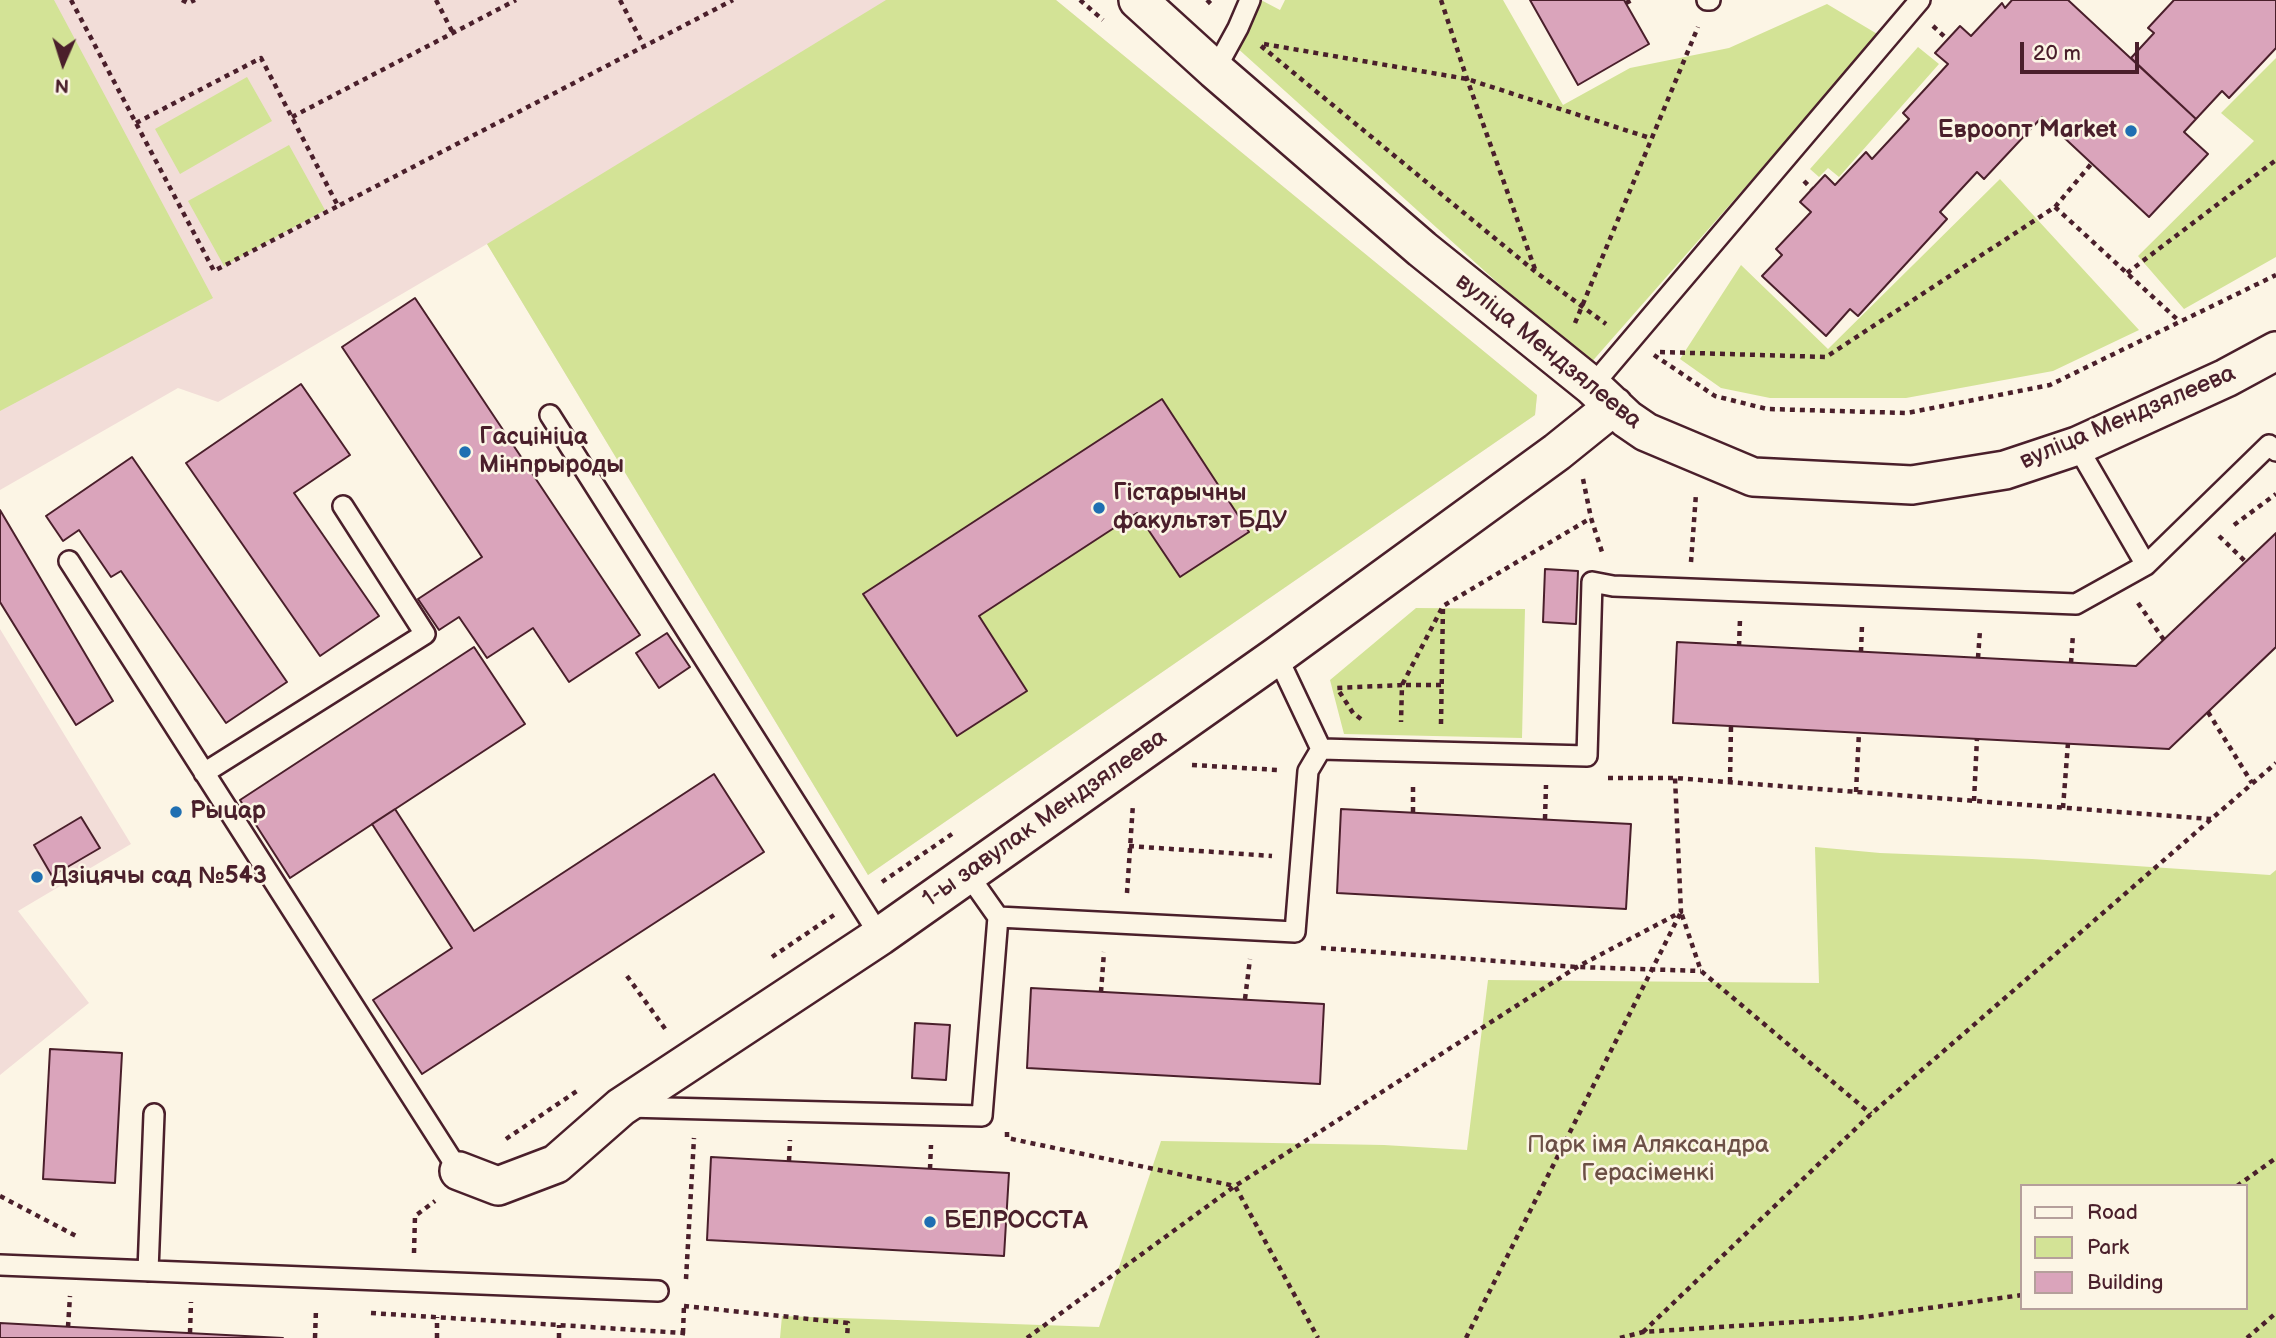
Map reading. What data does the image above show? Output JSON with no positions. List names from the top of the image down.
{
  "streets": {
    "street": ["вуліца Мендзялеева", "1-ы завулак Мендзялеева"]
  },
  "crossings": [
    ["вуліца Мендзялеева", "1-ы завулак Мендзялеева"]
  ],
  "parks": ["Парк імя Аляксандра Герасіменкі"],
  "places": [
    "Евроопт Market",
    "Гасцініца Мінпрыроды",
    "Гістарычны факультэт БДУ",
    "Рыцар",
    "Дзіцячы сад №543",
    "БЕЛРОССТА"
  ],
  "legend": ["Road", "Park", "Building"],
  "scale_bar": "20 m",
  "north": "bottom"
}
